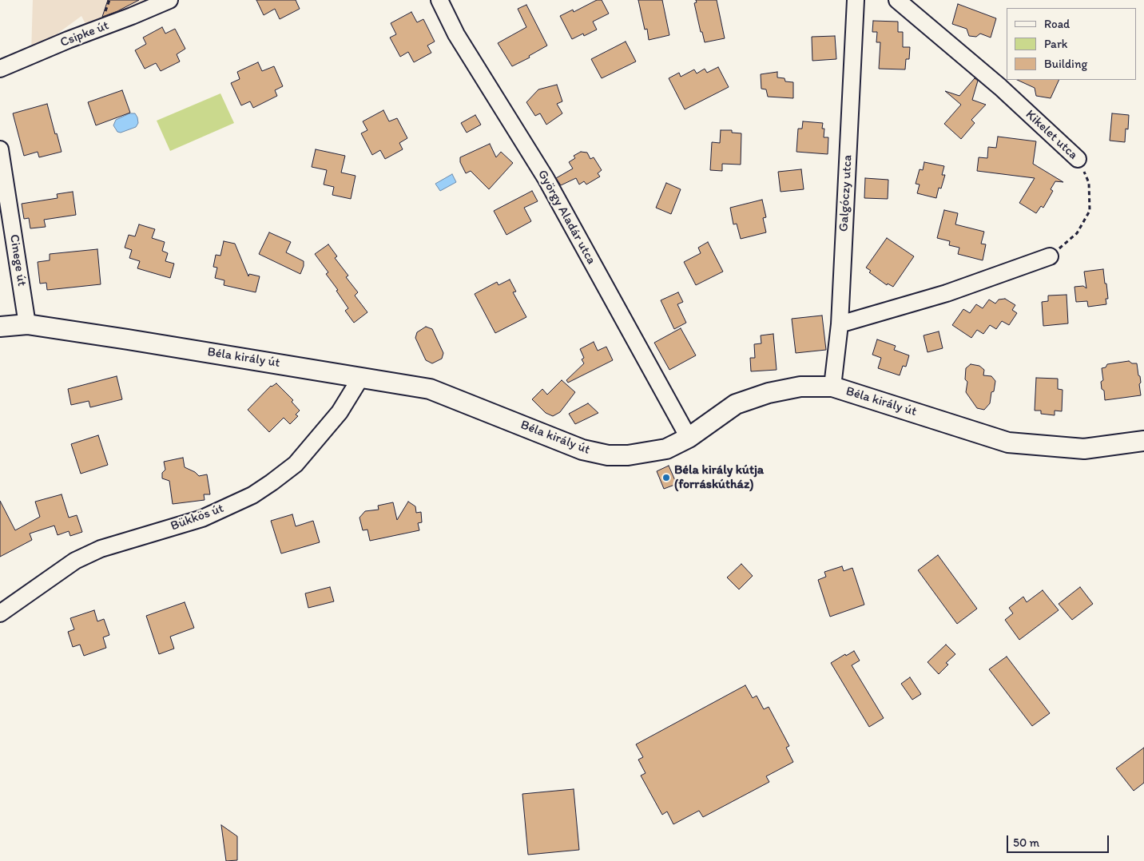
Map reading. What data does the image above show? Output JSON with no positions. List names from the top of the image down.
{
  "streets": {
    "street": [
      "Csipke út",
      "Kikelet utca",
      "Galgóczy utca",
      "György Aladár utca",
      "Cinege út",
      "Béla király út",
      "Bükkös út"
    ]
  },
  "crossings": [
    ["Galgóczy utca", "Béla király út"],
    ["György Aladár utca", "Béla király út"],
    ["Cinege út", "Béla király út"],
    ["Béla király út", "Bükkös út"]
  ],
  "places": ["Béla király kútja (forráskútház)"],
  "legend": ["Road", "Park", "Building"],
  "scale_bar": "50 m"
}
